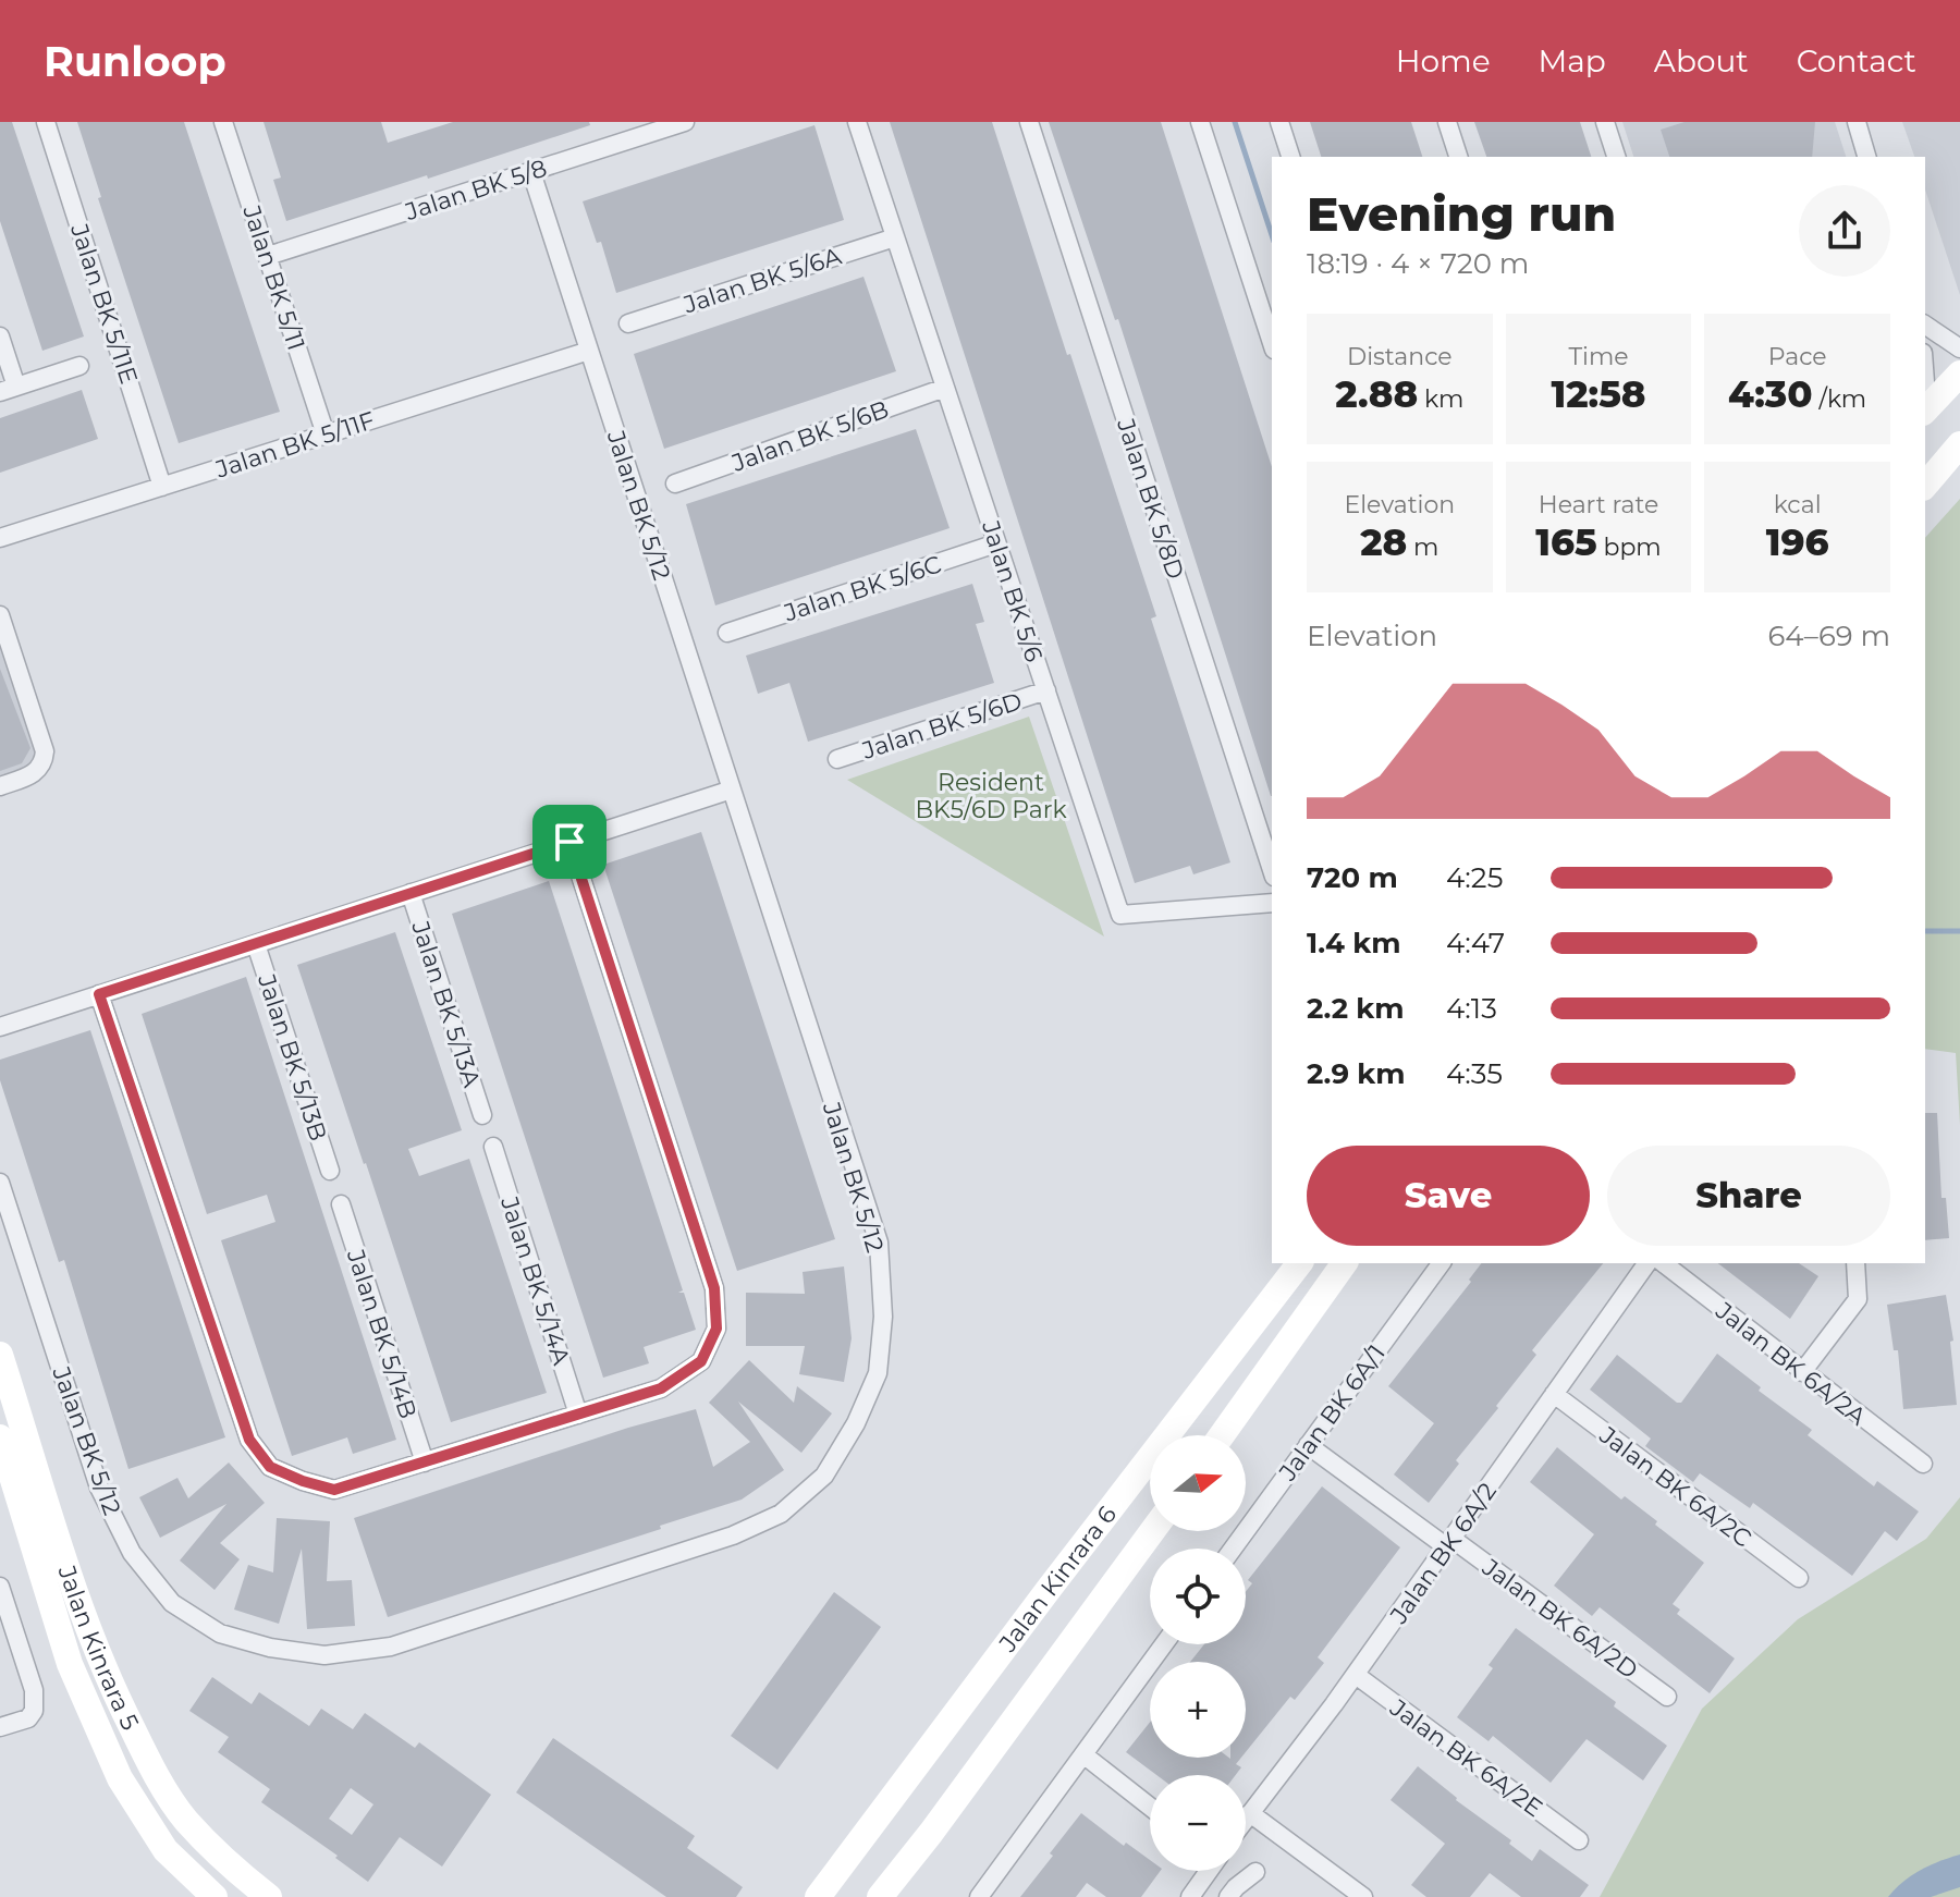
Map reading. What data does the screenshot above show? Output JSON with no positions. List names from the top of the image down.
{
  "streets": {
    "main road": ["Jalan Kinrara 6", "Jalan Kinrara 5"],
    "street": [
      "Jalan BK 5/8",
      "Jalan BK 5/11",
      "Jalan BK 5/6A",
      "Jalan BK 5/11E",
      "Jalan BK 5/6B",
      "Jalan BK 5/11F",
      "Jalan BK 5/8D",
      "Jalan BK 5/12",
      "Jalan BK 5/6C",
      "Jalan BK 5/6",
      "Jalan BK 5/6D",
      "Jalan BK 5/13A",
      "Jalan BK 5/13B",
      "Jalan BK 5/14A",
      "Jalan BK 5/14B",
      "Jalan BK 6A/2A",
      "Jalan BK 6A/1",
      "Jalan BK 6A/2C",
      "Jalan BK 6A/2",
      "Jalan BK 6A/2D",
      "Jalan BK 6A/2E"
    ]
  },
  "crossings": [
    ["Jalan BK 5/8", "Jalan BK 5/11"],
    ["Jalan BK 5/8", "Jalan BK 5/12"],
    ["Jalan BK 5/11", "Jalan BK 5/11F"],
    ["Jalan BK 5/6A", "Jalan BK 5/6"],
    ["Jalan BK 5/11E", "Jalan BK 5/11F"],
    ["Jalan BK 5/6B", "Jalan BK 5/6"],
    ["Jalan BK 5/11F", "Jalan BK 5/12"],
    ["Jalan BK 5/6C", "Jalan BK 5/6"],
    ["Jalan BK 5/6", "Jalan BK 5/6D"],
    ["Jalan BK 6A/1", "Jalan BK 6A/2D"],
    ["Jalan BK 6A/2C", "Jalan BK 6A/2"],
    ["Jalan BK 6A/2", "Jalan BK 6A/2D"],
    ["Jalan BK 6A/2", "Jalan BK 6A/2E"]
  ],
  "parks": ["Resident BK5/6D Park"],
  "north": "right",
  "page": {
    "header": "Runloop",
    "nav": [
      "Home",
      "Map",
      "About",
      "Contact"
    ],
    "heading": ["Evening run", "18:19 · 4 × 720 m"],
    "stats": [
      ["Distance", "2.88 km"],
      ["Time", "12:58"],
      ["Pace", "4:30 /km"],
      ["Elevation", "28 m"],
      ["Heart rate", "165 bpm"],
      ["kcal", "196"]
    ],
    "chart": ["Elevation", "64–69 m"],
    "list": [
      {
        "name": "720 m",
        "note": "4:25"
      },
      {
        "name": "1.4 km",
        "note": "4:47"
      },
      {
        "name": "2.2 km",
        "note": "4:13"
      },
      {
        "name": "2.9 km",
        "note": "4:35"
      }
    ],
    "buttons": ["Save", "Share"],
    "map_buttons": ["+", "−"]
  }
}
